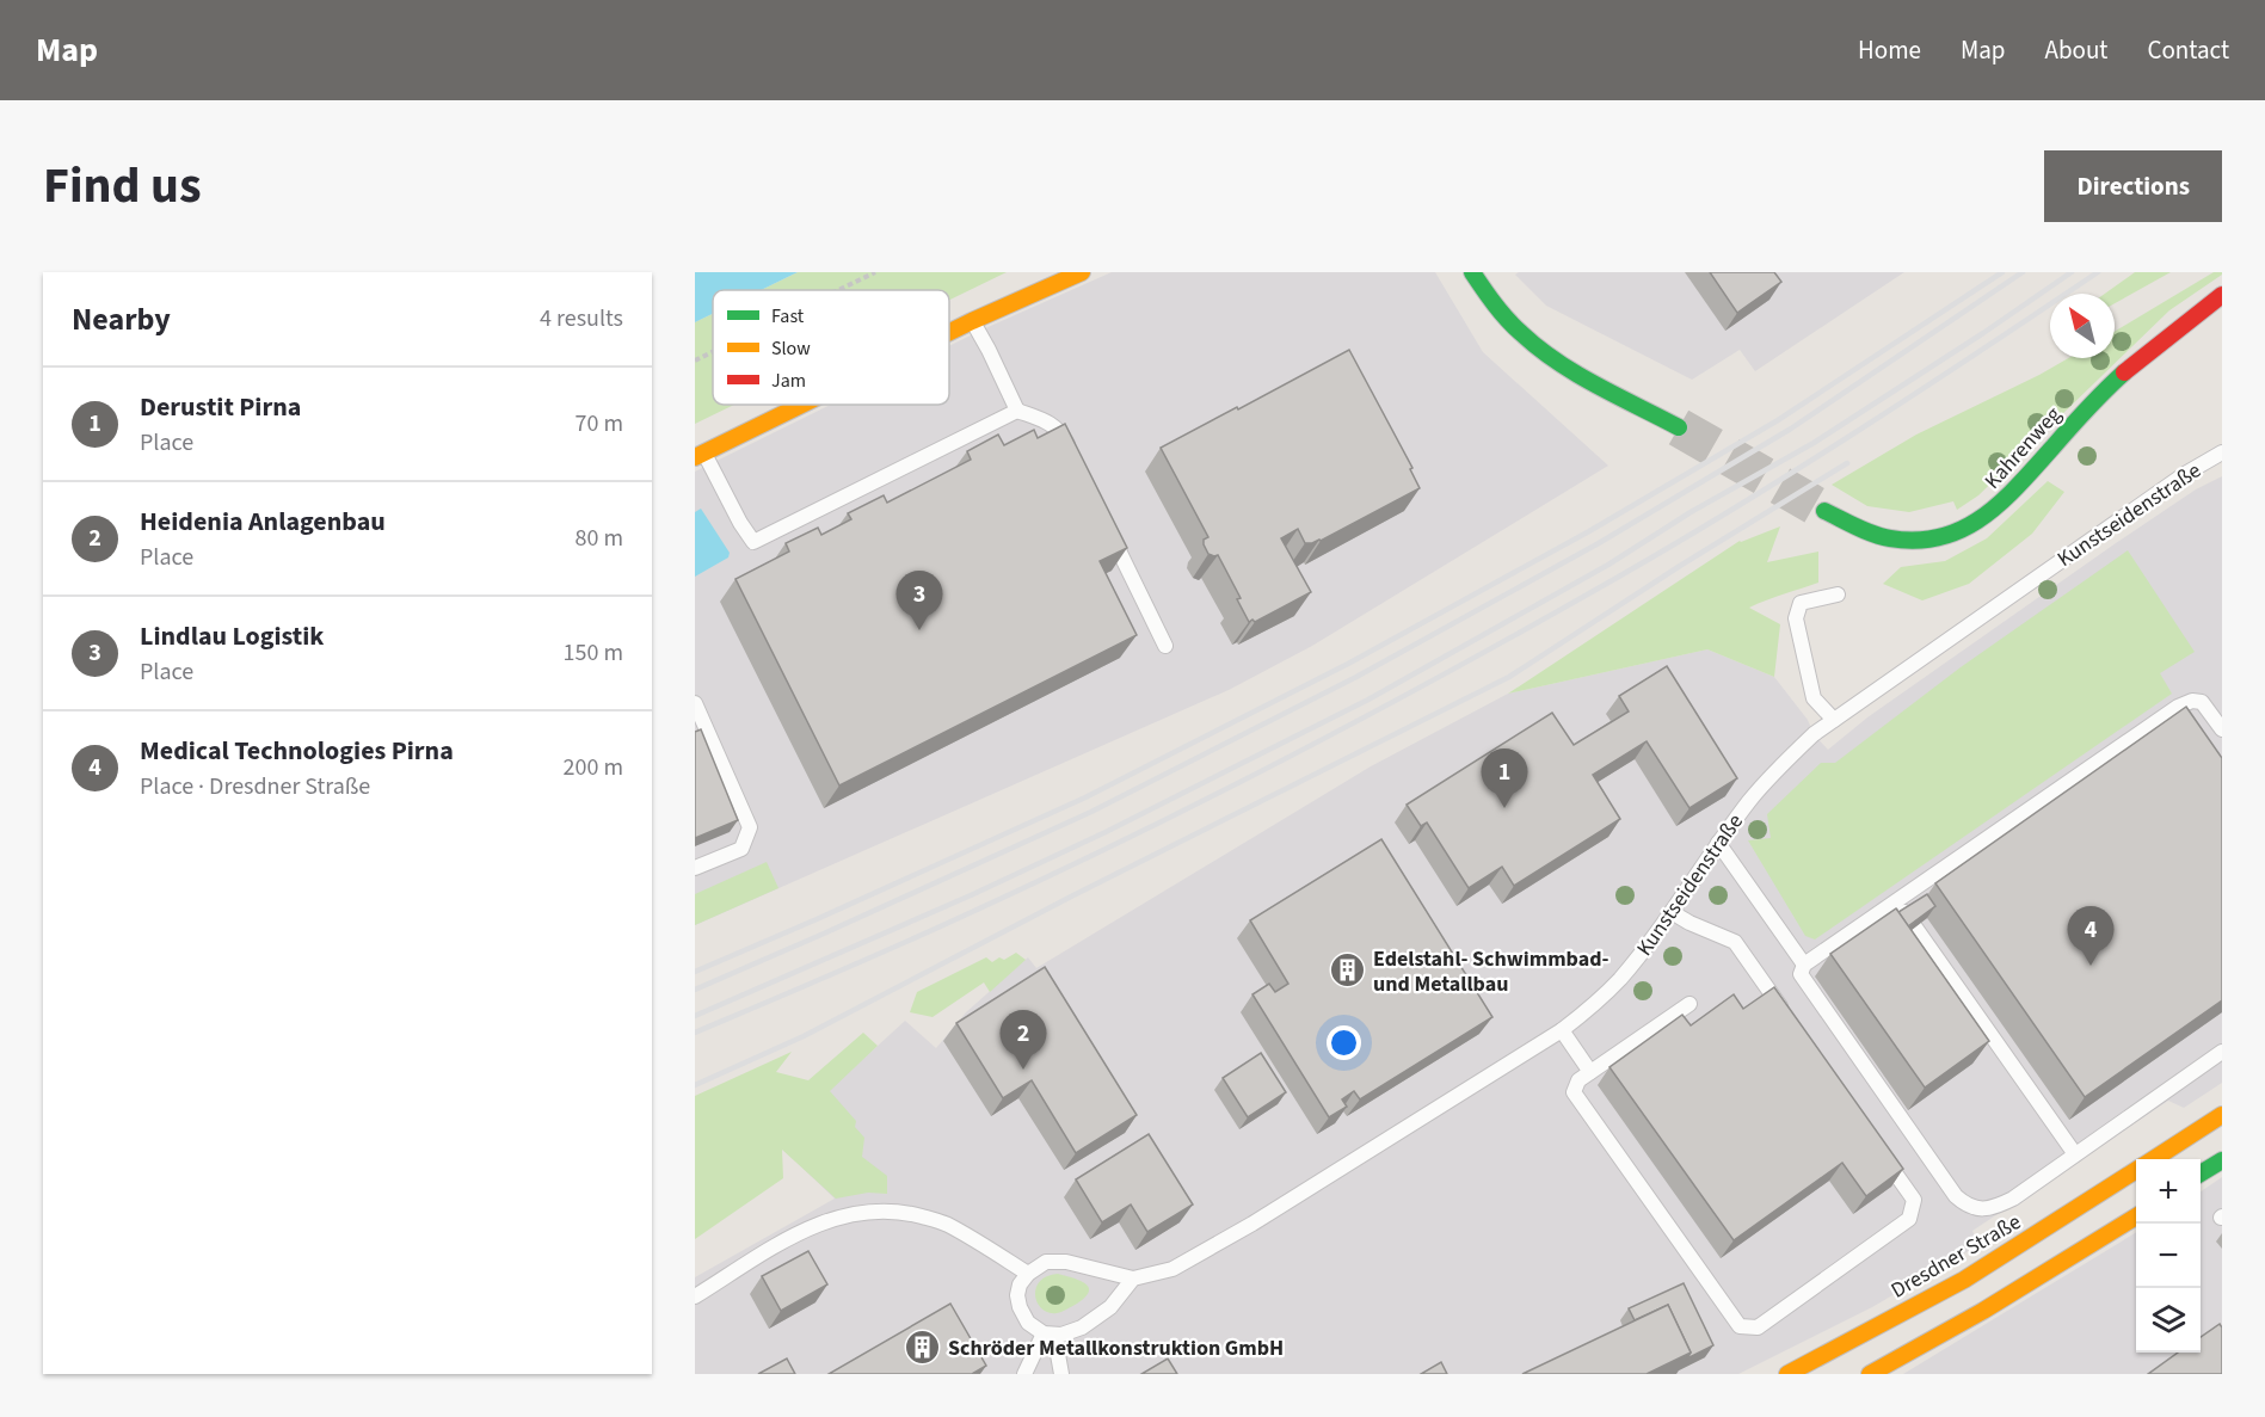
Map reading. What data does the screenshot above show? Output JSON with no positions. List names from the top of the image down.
{
  "streets": {
    "street": ["Kahrenweg", "Dresdner Straße"],
    "lane": ["Kunstseidenstraße"]
  },
  "places": {
    "building": ["Edelstahl- Schwimmbad- und Metallbau", "Schröder Metallkonstruktion GmbH"]
  },
  "legend": ["Fast", "Slow", "Jam"],
  "north": "top left",
  "page": {
    "header": "Map",
    "nav": [
      "Home",
      "Map",
      "About",
      "Contact"
    ],
    "title": "Find us",
    "buttons": "Directions",
    "heading": ["Nearby", "4 results"],
    "list": [
      {
        "mark": "1",
        "name": "Derustit Pirna",
        "note": "Place",
        "value": "70 m"
      },
      {
        "mark": "2",
        "name": "Heidenia Anlagenbau",
        "note": "Place",
        "value": "80 m"
      },
      {
        "mark": "3",
        "name": "Lindlau Logistik",
        "note": "Place",
        "value": "150 m"
      },
      {
        "mark": "4",
        "name": "Medical Technologies Pirna",
        "note": "Place · Dresdner Straße",
        "value": "200 m"
      }
    ],
    "pins": [
      "3",
      "1",
      "4",
      "2"
    ],
    "map_buttons": ["+", "−"]
  }
}
